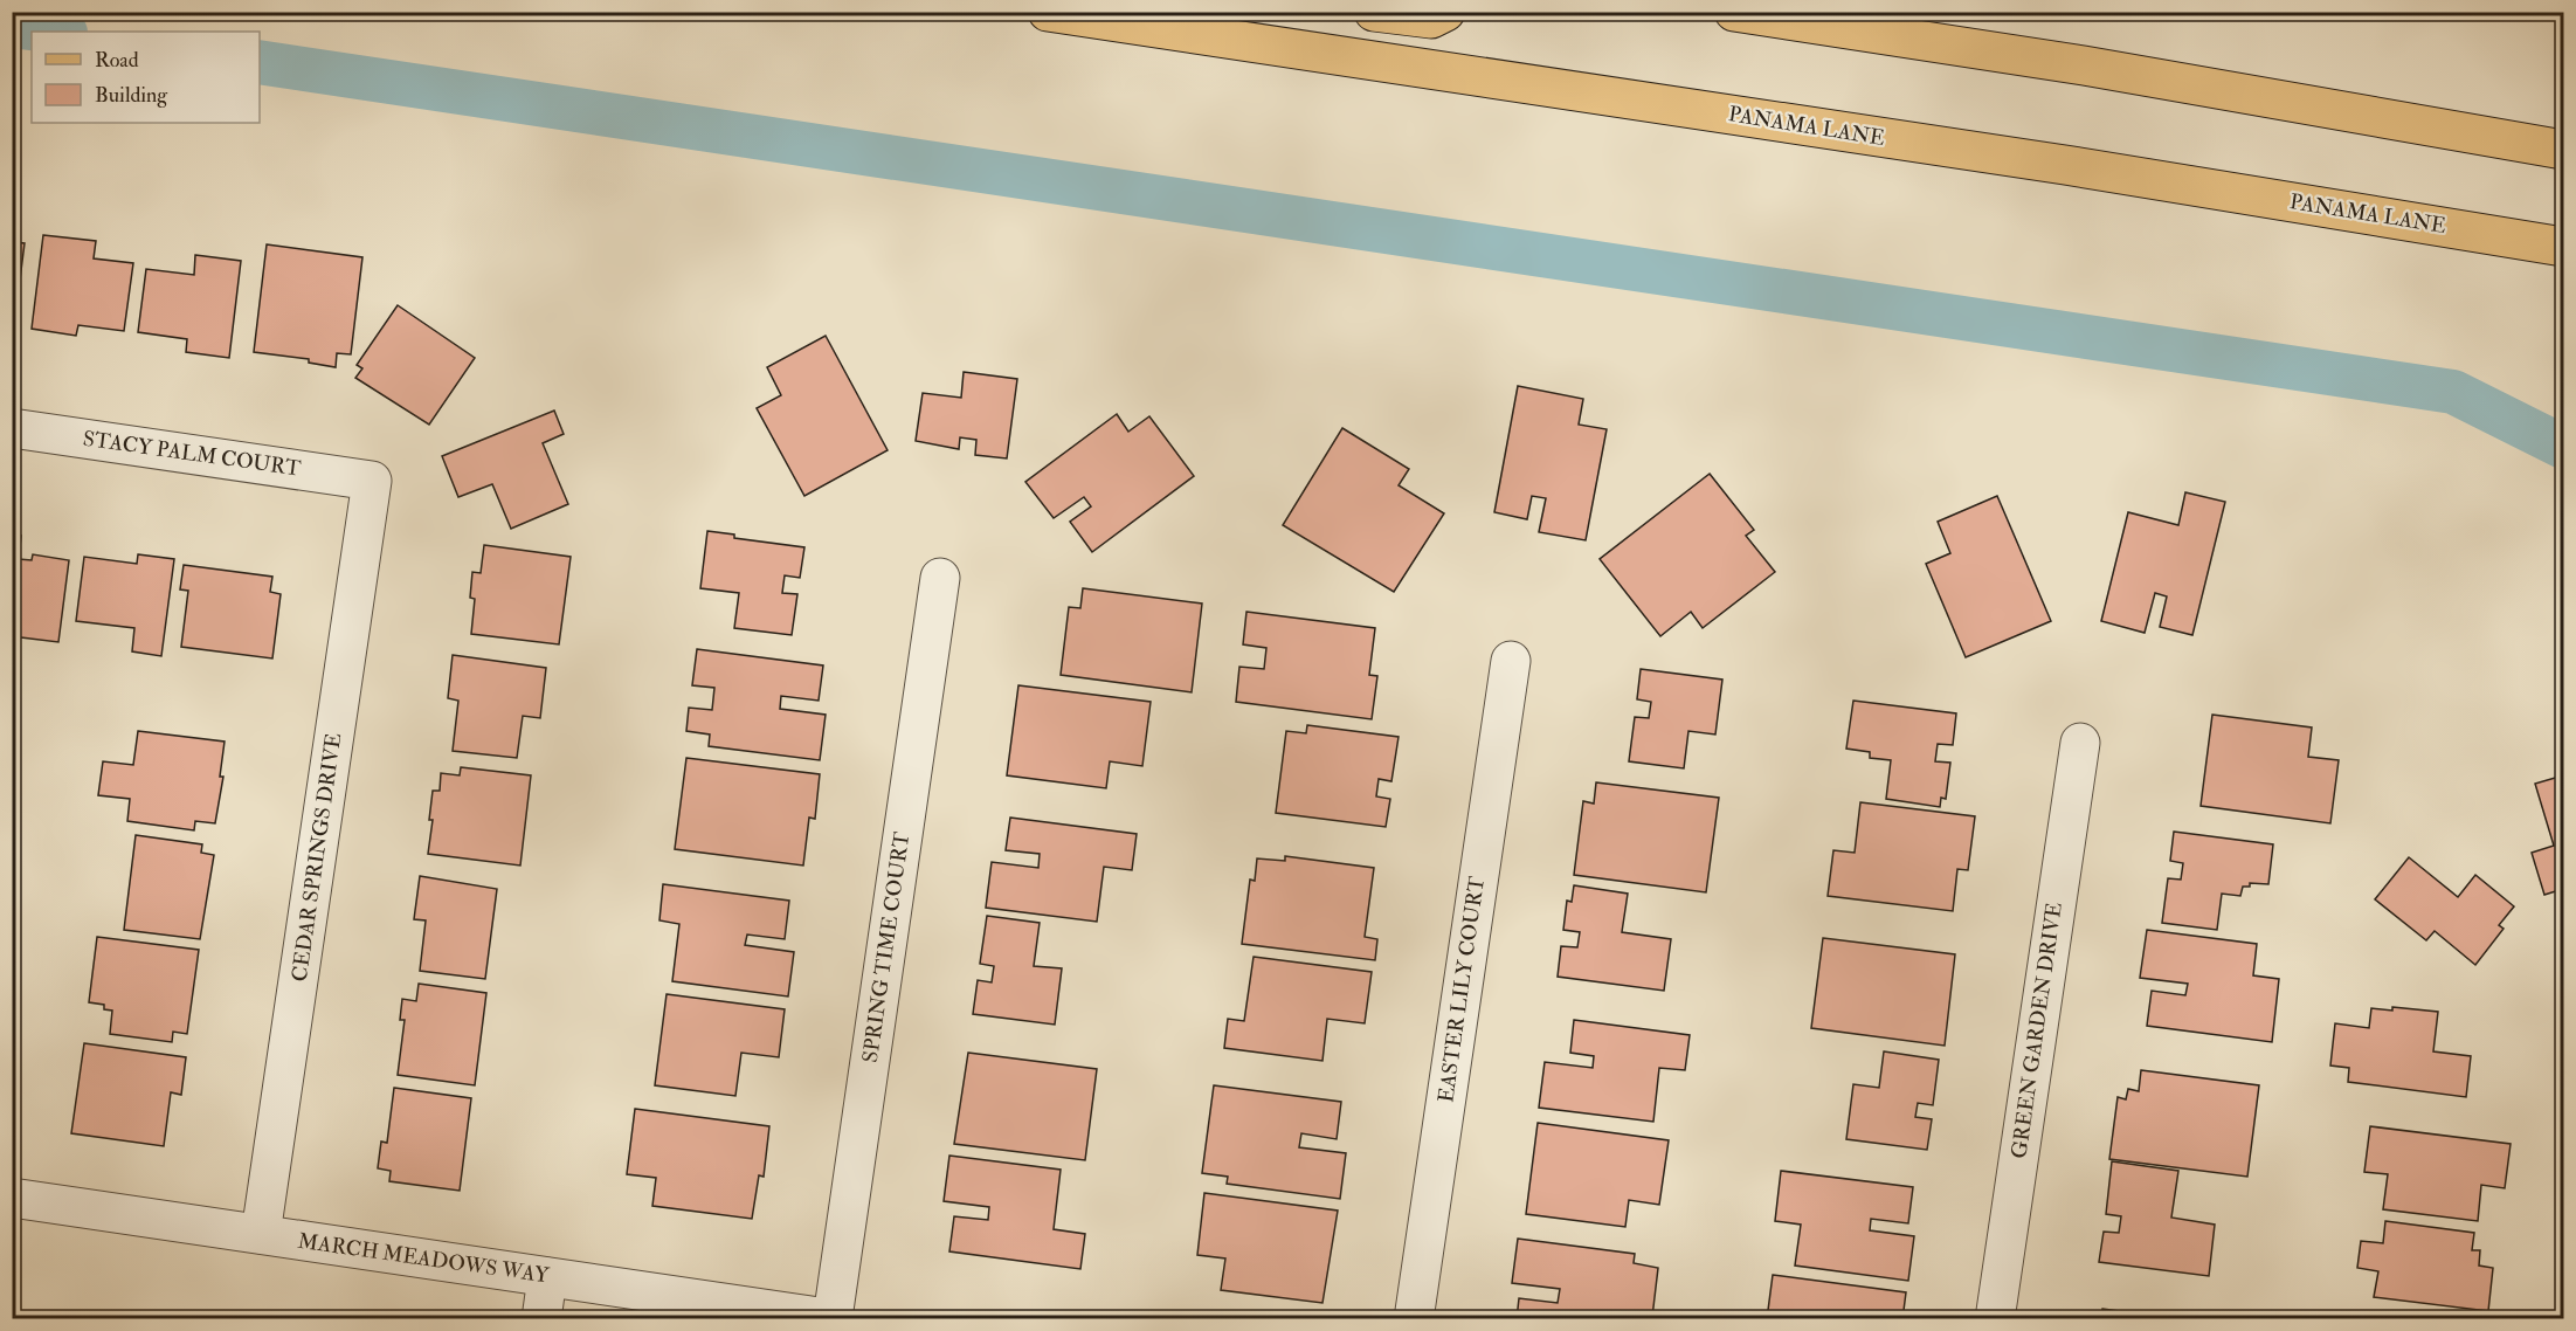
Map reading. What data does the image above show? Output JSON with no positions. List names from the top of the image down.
{
  "streets": {
    "main road": ["PANAMA LANE"],
    "street": [
      "STACY PALM COURT",
      "CEDAR SPRINGS DRIVE",
      "SPRING TIME COURT",
      "EASTER LILY COURT",
      "GREEN GARDEN DRIVE",
      "MARCH MEADOWS WAY"
    ]
  },
  "crossings": [
    ["STACY PALM COURT", "CEDAR SPRINGS DRIVE"],
    ["CEDAR SPRINGS DRIVE", "MARCH MEADOWS WAY"],
    ["SPRING TIME COURT", "MARCH MEADOWS WAY"]
  ],
  "legend": ["Road", "Building"]
}
